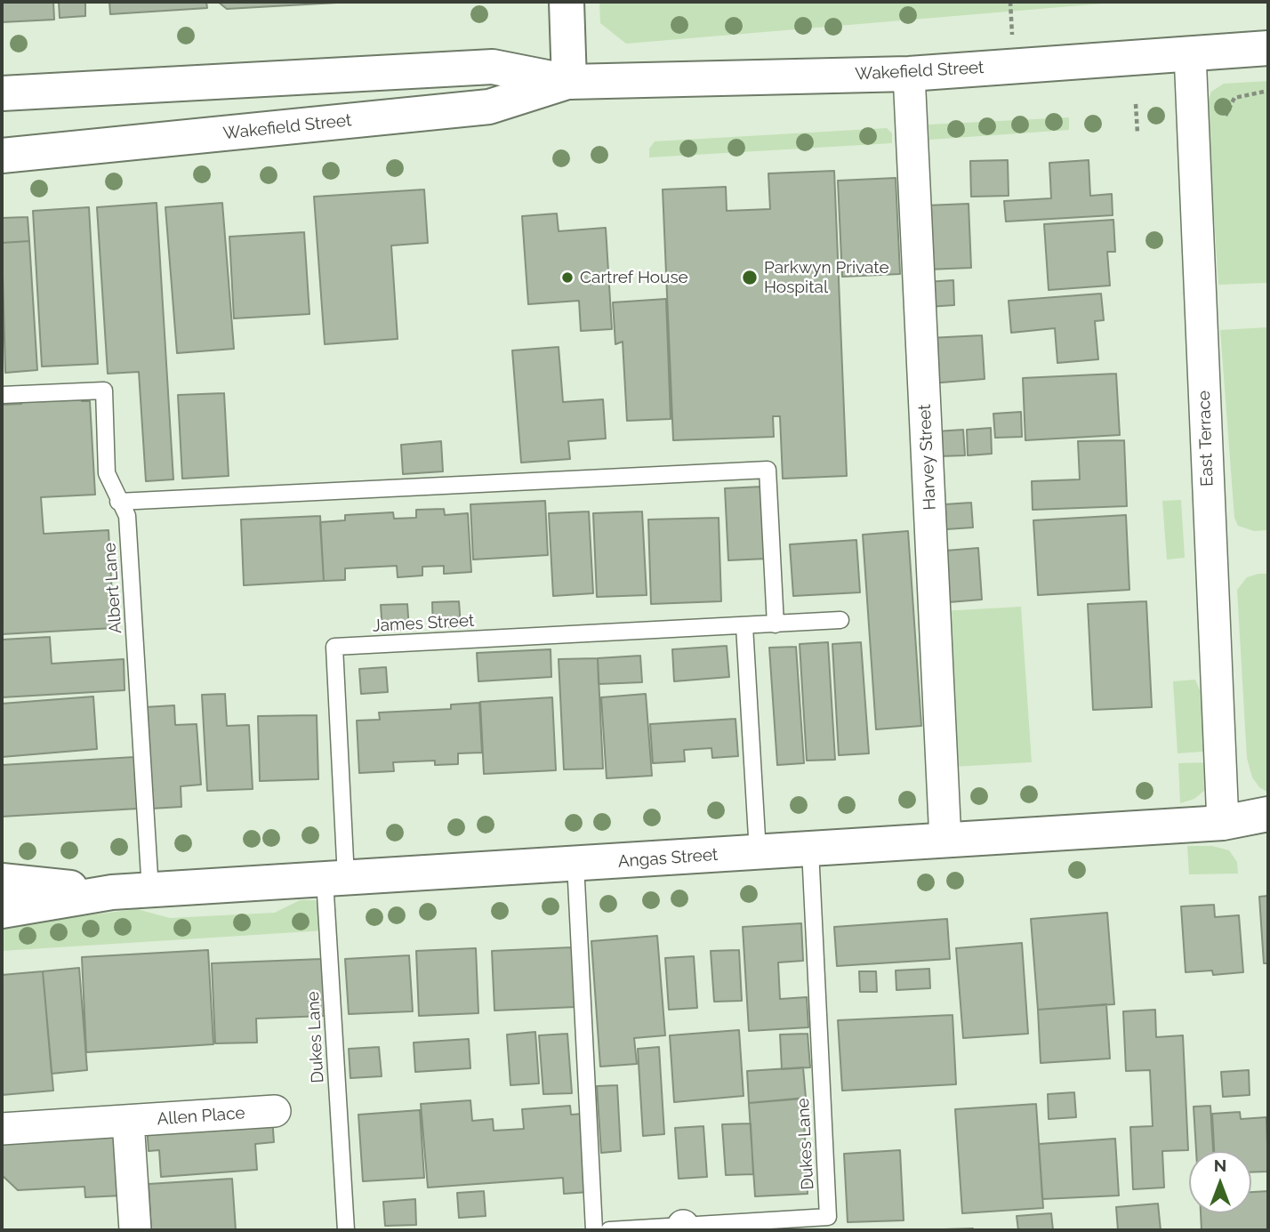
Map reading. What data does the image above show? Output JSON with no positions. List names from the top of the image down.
{
  "streets": {
    "main road": ["Wakefield Street", "Angas Street"],
    "street": ["East Terrace", "Harvey Street", "Allen Place"],
    "lane": ["Albert Lane", "James Street", "Dukes Lane"]
  },
  "crossings": [
    ["Wakefield Street", "East Terrace"],
    ["Wakefield Street", "Harvey Street"],
    ["East Terrace", "Angas Street"],
    ["Harvey Street", "Angas Street"],
    ["Albert Lane", "Angas Street"],
    ["James Street", "Angas Street"],
    ["James Street", "Dukes Lane"],
    ["Angas Street", "Dukes Lane"]
  ],
  "places": ["Cartref House", "Parkwyn Private Hospital"],
  "north": "top"
}
